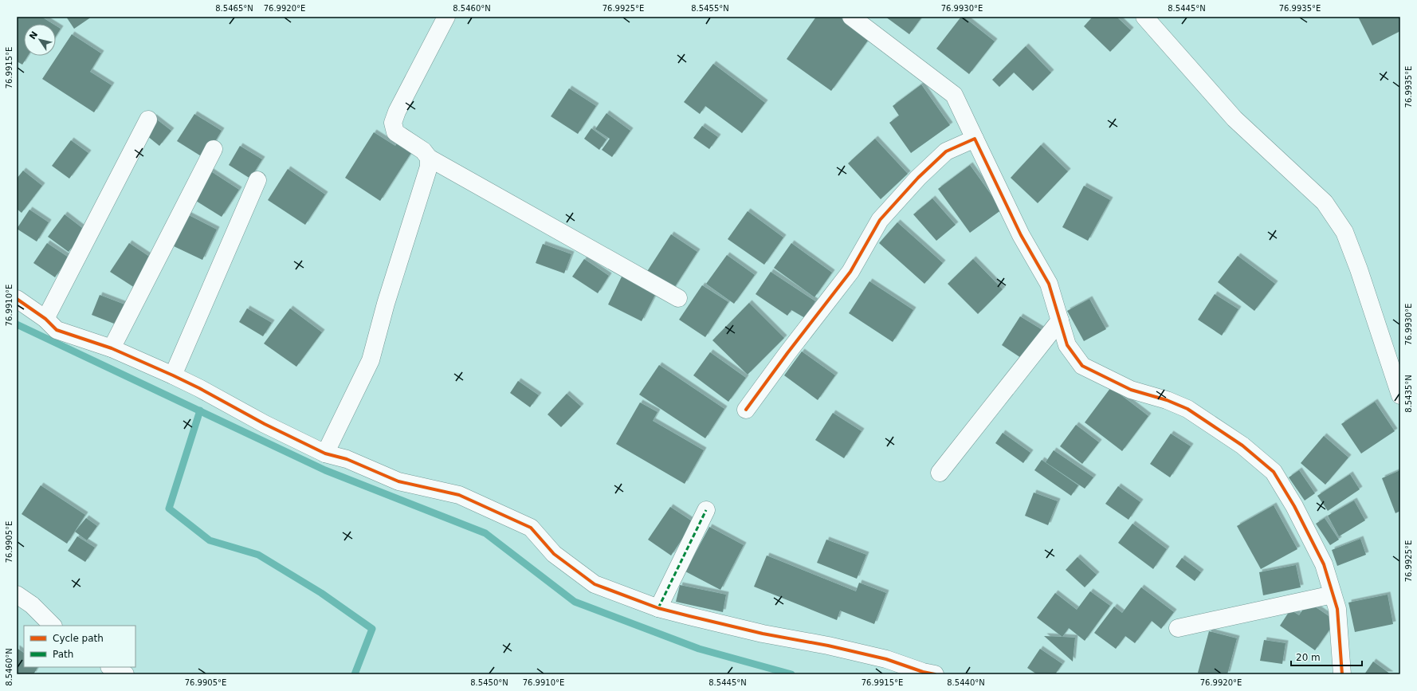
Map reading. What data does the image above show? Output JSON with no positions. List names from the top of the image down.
{
  "legend": ["Cycle path", "Path"],
  "scale_bar": "20 m",
  "north": "top left",
  "coordinates": [
    "8.5465°N",
    "76.9920°E",
    "8.5460°N",
    "76.9925°E",
    "8.5455°N",
    "76.9930°E",
    "8.5445°N",
    "76.9935°E",
    "76.9915°E",
    "76.9910°E",
    "8.5435°N",
    "76.9905°E",
    "8.5450°N",
    "8.5440°N"
  ]
}
